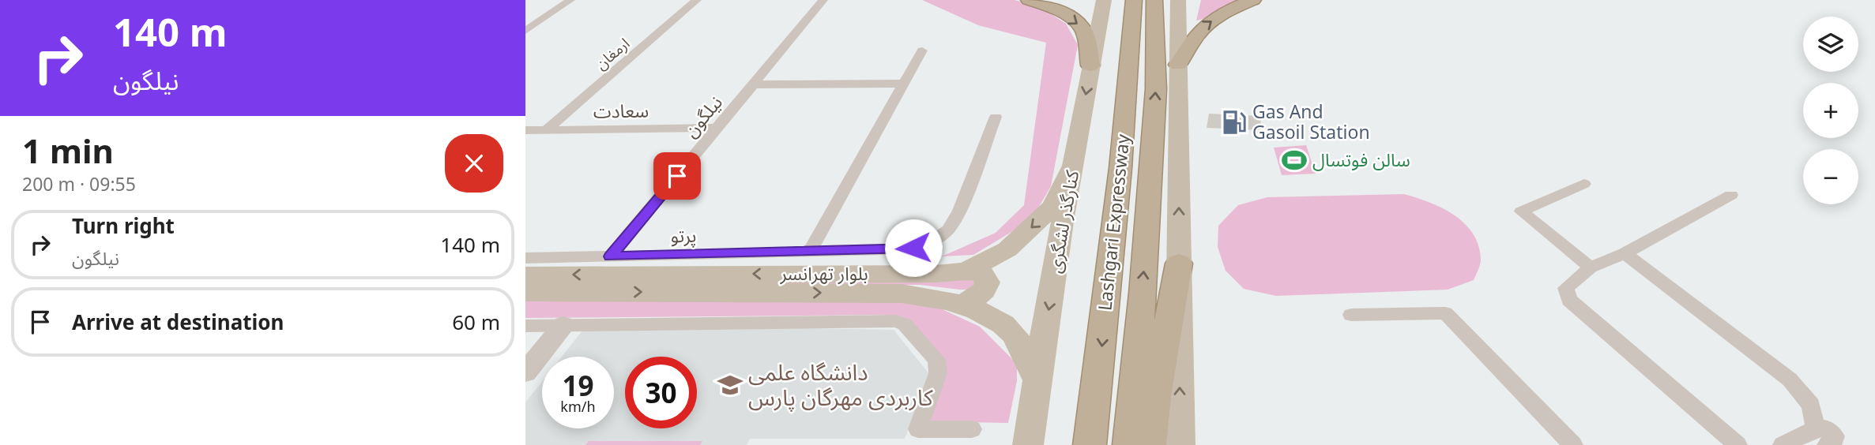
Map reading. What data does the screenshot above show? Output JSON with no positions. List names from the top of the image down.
{
  "streets": {
    "highway": ["Lashgari Expressway"],
    "main road": ["کنارگذر لشگری", "بلوار تهرانسر"],
    "street": [
      "ارمغان",
      "سعادت",
      "نیلگون",
      "پرتو"
    ]
  },
  "crossings": [
    ["ارمغان", "سعادت"],
    ["سعادت", "نیلگون"],
    ["نیلگون", "پرتو"],
    ["کنارگذر لشگری", "بلوار تهرانسر"]
  ],
  "places": {
    "fuel station": ["Gas And Gasoil Station"],
    "sports": ["سالن فوتسال"],
    "school or university": ["دانشگاه علمی کاربردی مهرگان پارس"]
  },
  "page": {
    "turn": ["140 m", "نیلگون"],
    "map_buttons": ["+", "−"],
    "heading": ["1 min", "200 m · 09:55"],
    "list": [
      {
        "name": "Turn right",
        "note": "نیلگون",
        "value": "140 m"
      },
      {
        "name": "Arrive at destination",
        "value": "60 m"
      }
    ],
    "speed": "19 km/h",
    "limit": "30"
  }
}
